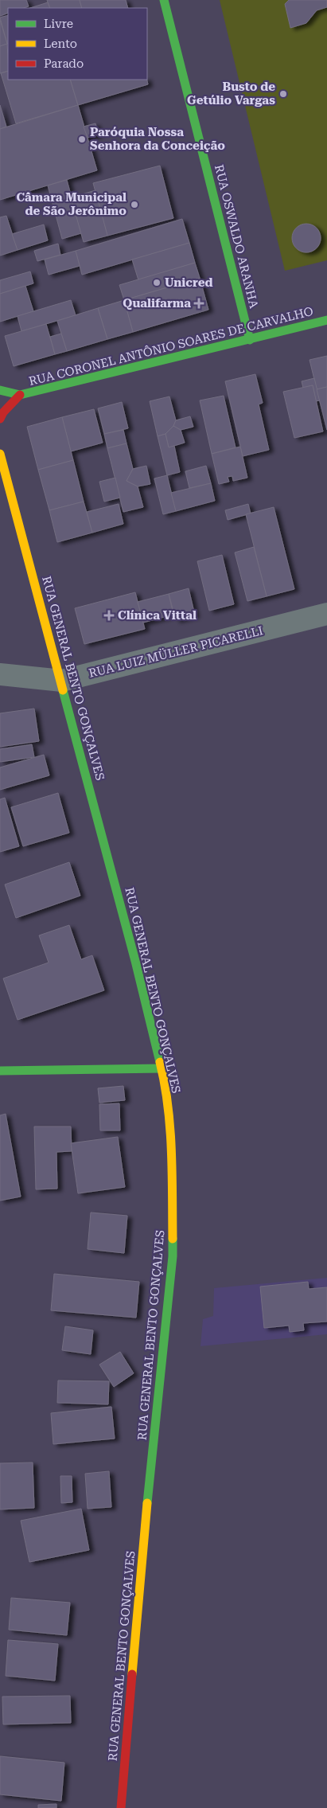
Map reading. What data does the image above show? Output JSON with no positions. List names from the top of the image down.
{
  "streets": {
    "main road": ["RUA OSWALDO ARANHA", "RUA CORONEL ANTÔNIO SOARES DE CARVALHO", "RUA GENERAL BENTO GONÇALVES"],
    "street": ["RUA LUIZ MÜLLER PICARELLI"]
  },
  "crossings": [
    ["RUA OSWALDO ARANHA", "RUA CORONEL ANTÔNIO SOARES DE CARVALHO"],
    ["RUA LUIZ MÜLLER PICARELLI", "RUA GENERAL BENTO GONÇALVES"]
  ],
  "places": {
    "other": [
      "Busto de Getúlio Vargas",
      "Paróquia Nossa Senhora da Conceição",
      "Câmara Municipal de São Jerônimo",
      "Unicred"
    ],
    "health": ["Qualifarma", "Clínica Vittal"]
  },
  "legend": ["Livre", "Lento", "Parado"]
}
